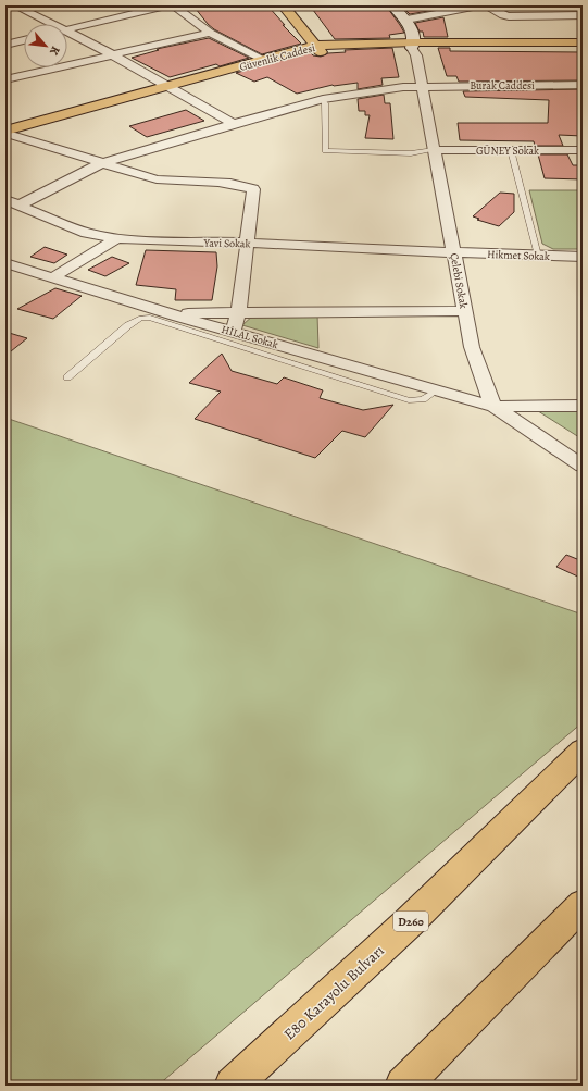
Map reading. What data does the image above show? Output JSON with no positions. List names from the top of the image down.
{
  "streets": {
    "main road": ["Güvenlik Caddesi", "D260", "E80 Karayolu Bulvarı"],
    "street": [
      "Burak Caddesi",
      "GÜNEY Sokak",
      "Yavi Sokak",
      "Hikmet Sokak",
      "Çelebi Sokak",
      "HİLAL Sokak"
    ]
  },
  "crossings": [
    ["Güvenlik Caddesi", "Çelebi Sokak"],
    ["Burak Caddesi", "Yavi Sokak"],
    ["Burak Caddesi", "Çelebi Sokak"],
    ["GÜNEY Sokak", "Çelebi Sokak"],
    ["Yavi Sokak", "Hikmet Sokak"],
    ["Yavi Sokak", "Çelebi Sokak"],
    ["Hikmet Sokak", "Çelebi Sokak"],
    ["Çelebi Sokak", "HİLAL Sokak"]
  ],
  "north": "bottom right"
}
